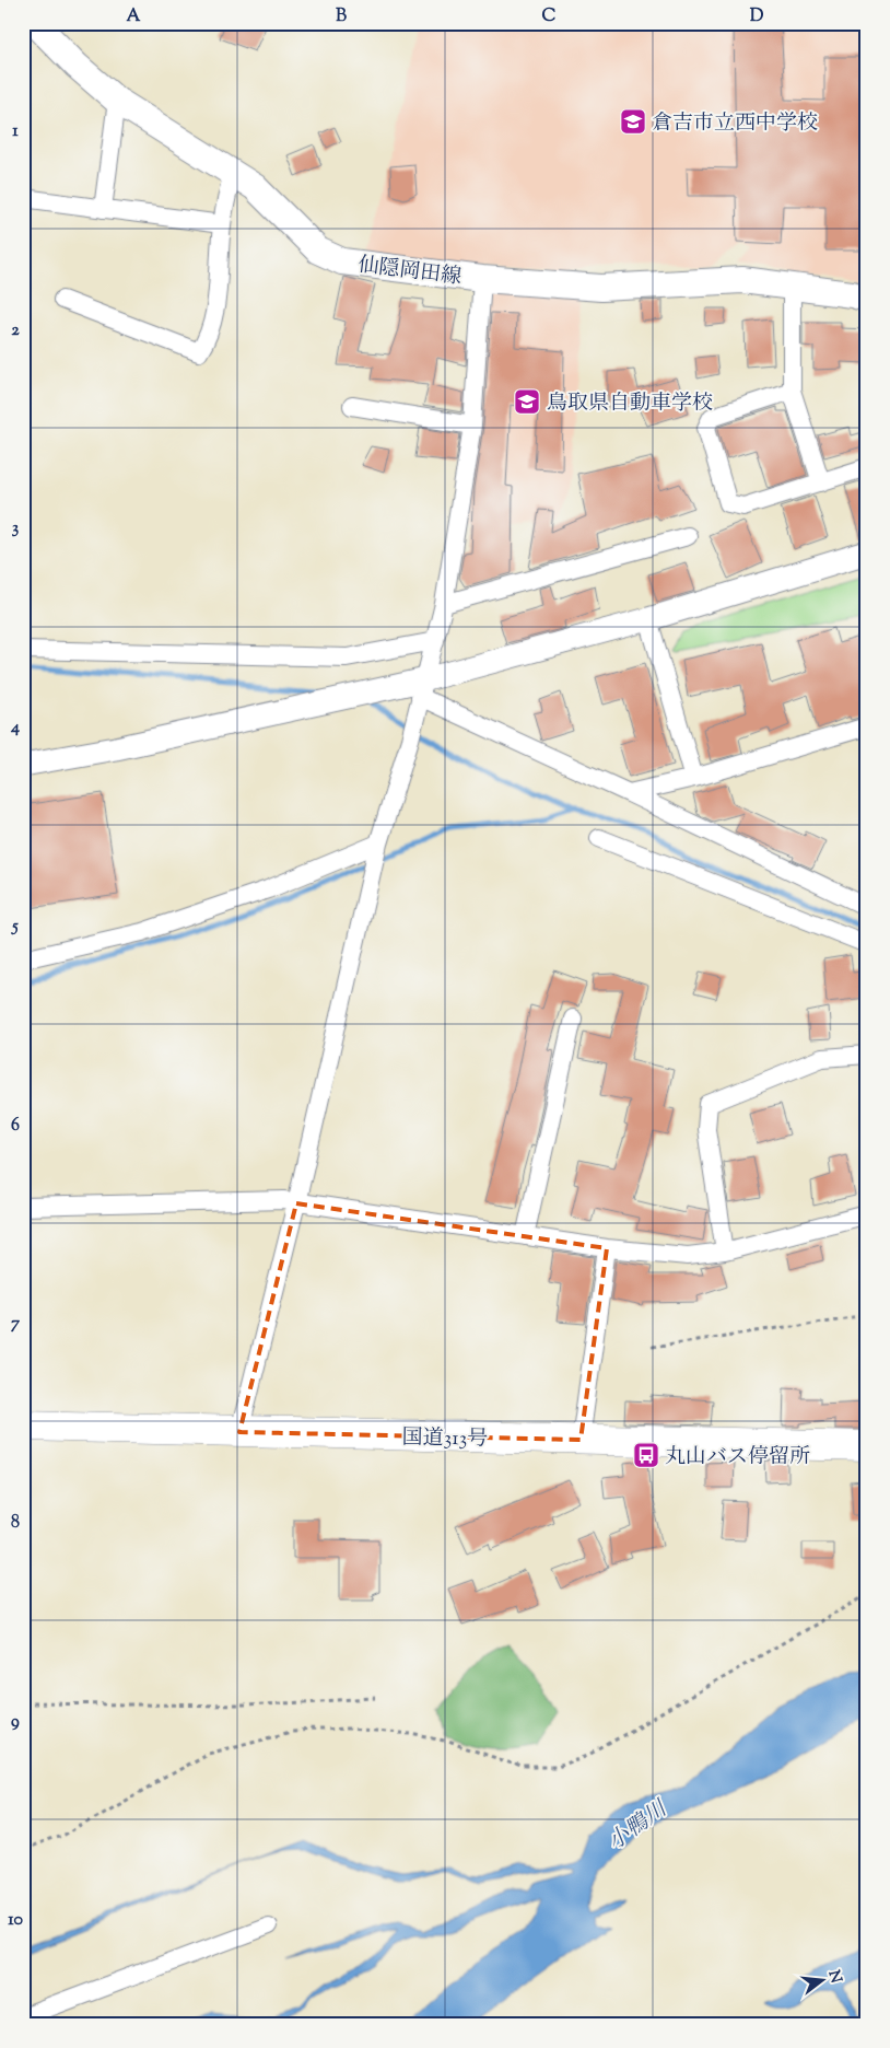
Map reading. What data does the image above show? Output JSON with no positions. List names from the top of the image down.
{
  "streets": {
    "highway": ["国道313号"],
    "main road": ["仙隠岡田線"]
  },
  "water": ["小鴨川"],
  "places": {
    "school or university": ["倉吉市立西中学校", "鳥取県自動車学校"],
    "bus stop": ["丸山バス停留所"]
  },
  "north": "right",
  "grid": {
    "columns": [
      "A",
      "B",
      "C",
      "D"
    ],
    "rows": [
      "1",
      "2",
      "3",
      "4",
      "5",
      "6",
      "7",
      "8",
      "9",
      "10"
    ]
  }
}
